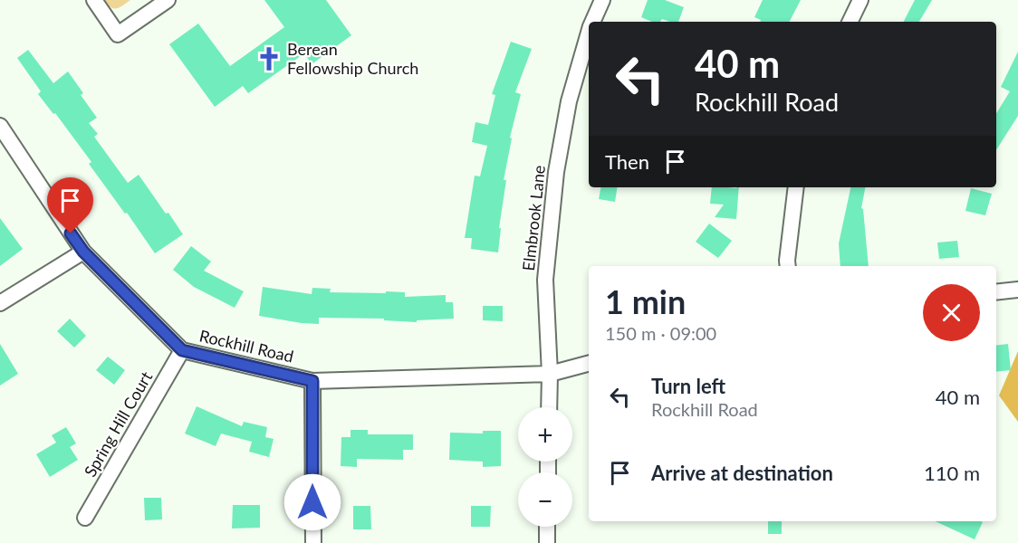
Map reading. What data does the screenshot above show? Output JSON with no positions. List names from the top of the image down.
{
  "streets": {
    "street": ["Elmbrook Lane", "Rockhill Road", "Spring Hill Court"]
  },
  "crossings": [
    ["Elmbrook Lane", "Rockhill Road"],
    ["Rockhill Road", "Spring Hill Court"]
  ],
  "places": {
    "church": ["Berean Fellowship Church"]
  },
  "page": {
    "turn": ["40 m", "Rockhill Road"],
    "then": "Then",
    "heading": ["1 min", "150 m · 09:00"],
    "list": [
      {
        "name": "Turn left",
        "note": "Rockhill Road",
        "value": "40 m"
      },
      {
        "name": "Arrive at destination",
        "value": "110 m"
      }
    ],
    "map_buttons": ["+", "−"]
  }
}
